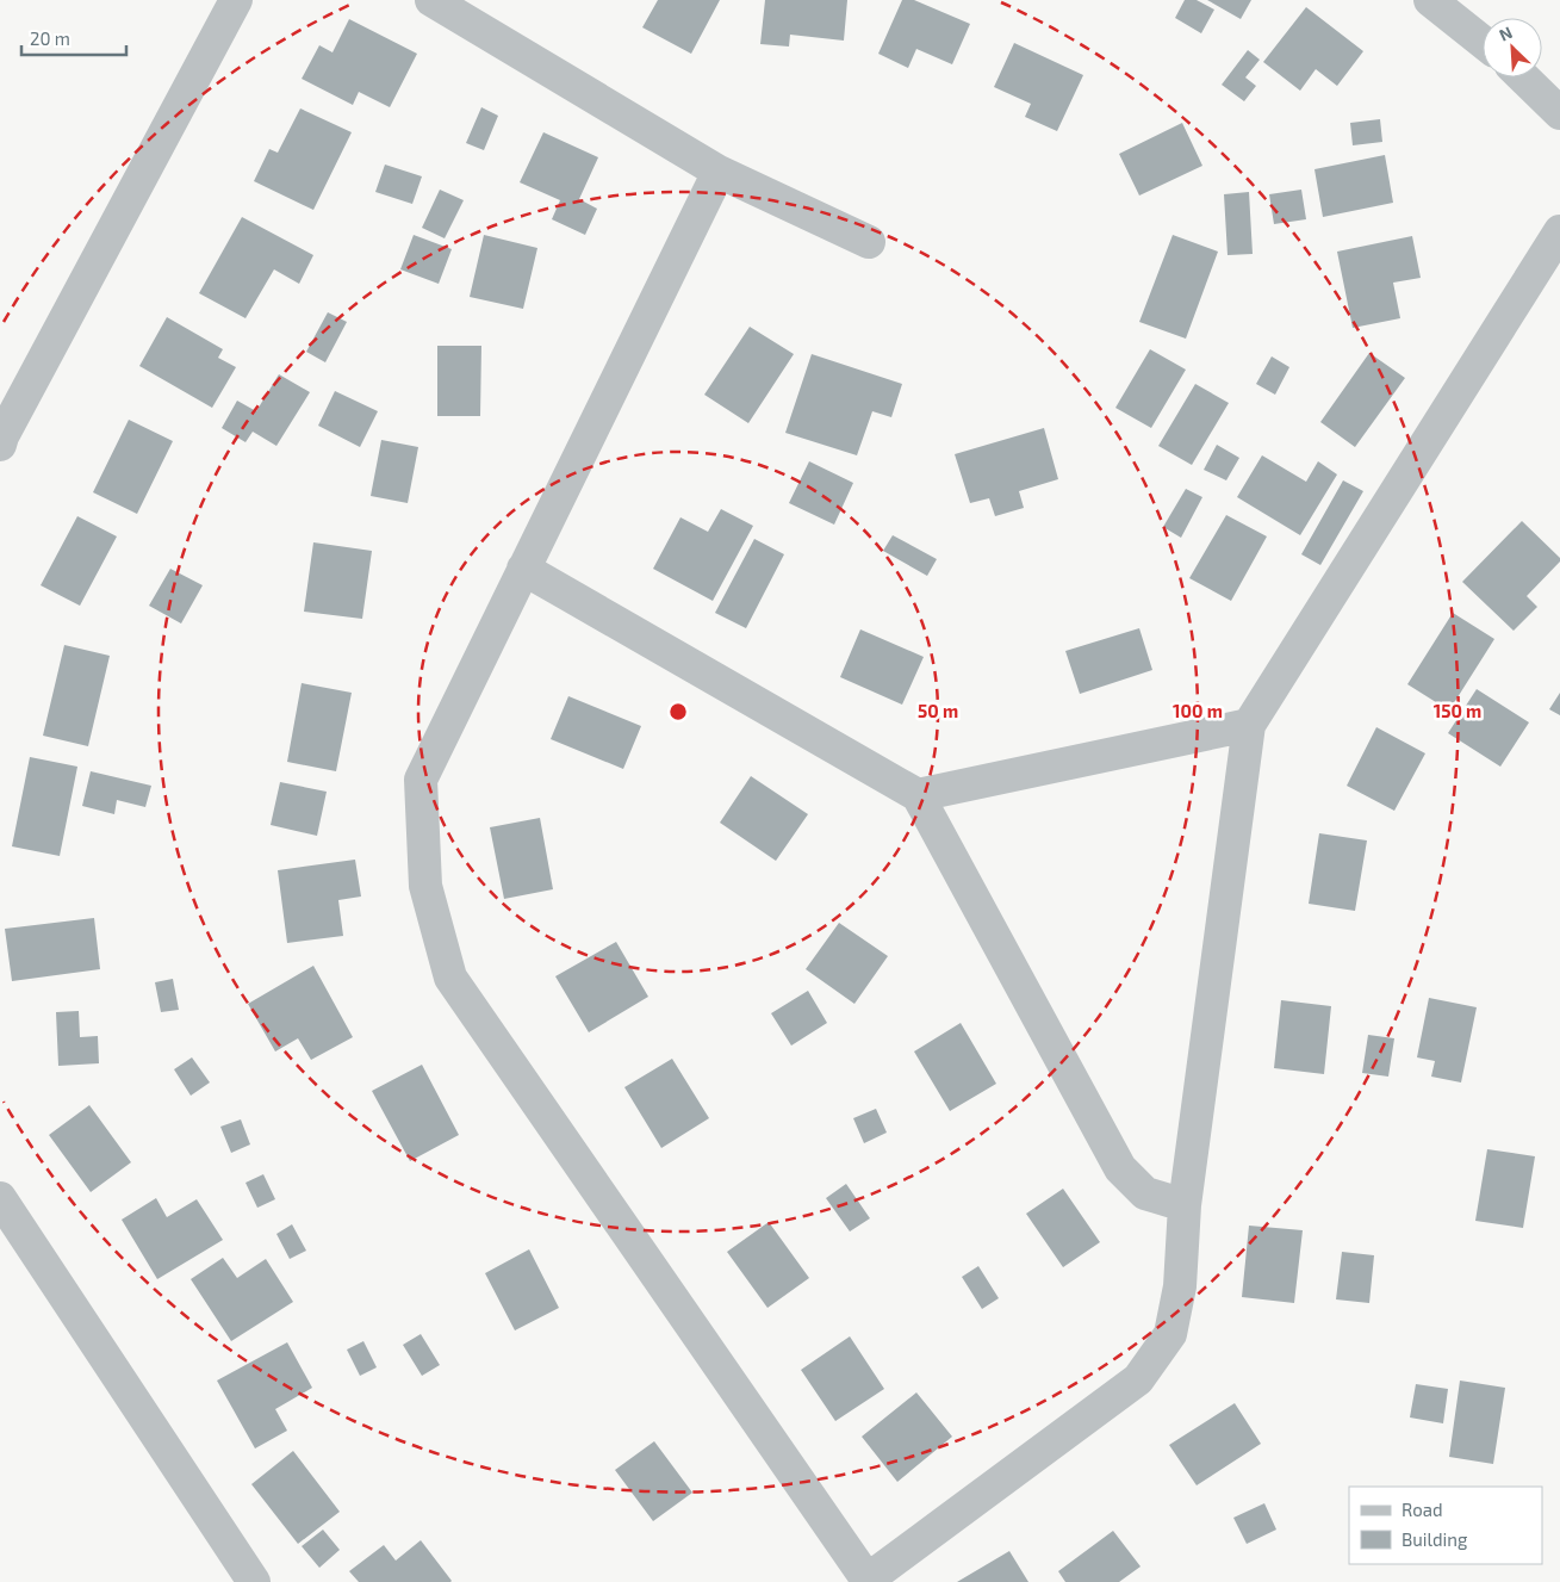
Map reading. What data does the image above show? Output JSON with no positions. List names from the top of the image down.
{
  "legend": ["Road", "Building"],
  "scale_bar": "20 m",
  "north": "top left",
  "rings": ["50 m", "100 m", "150 m"]
}
